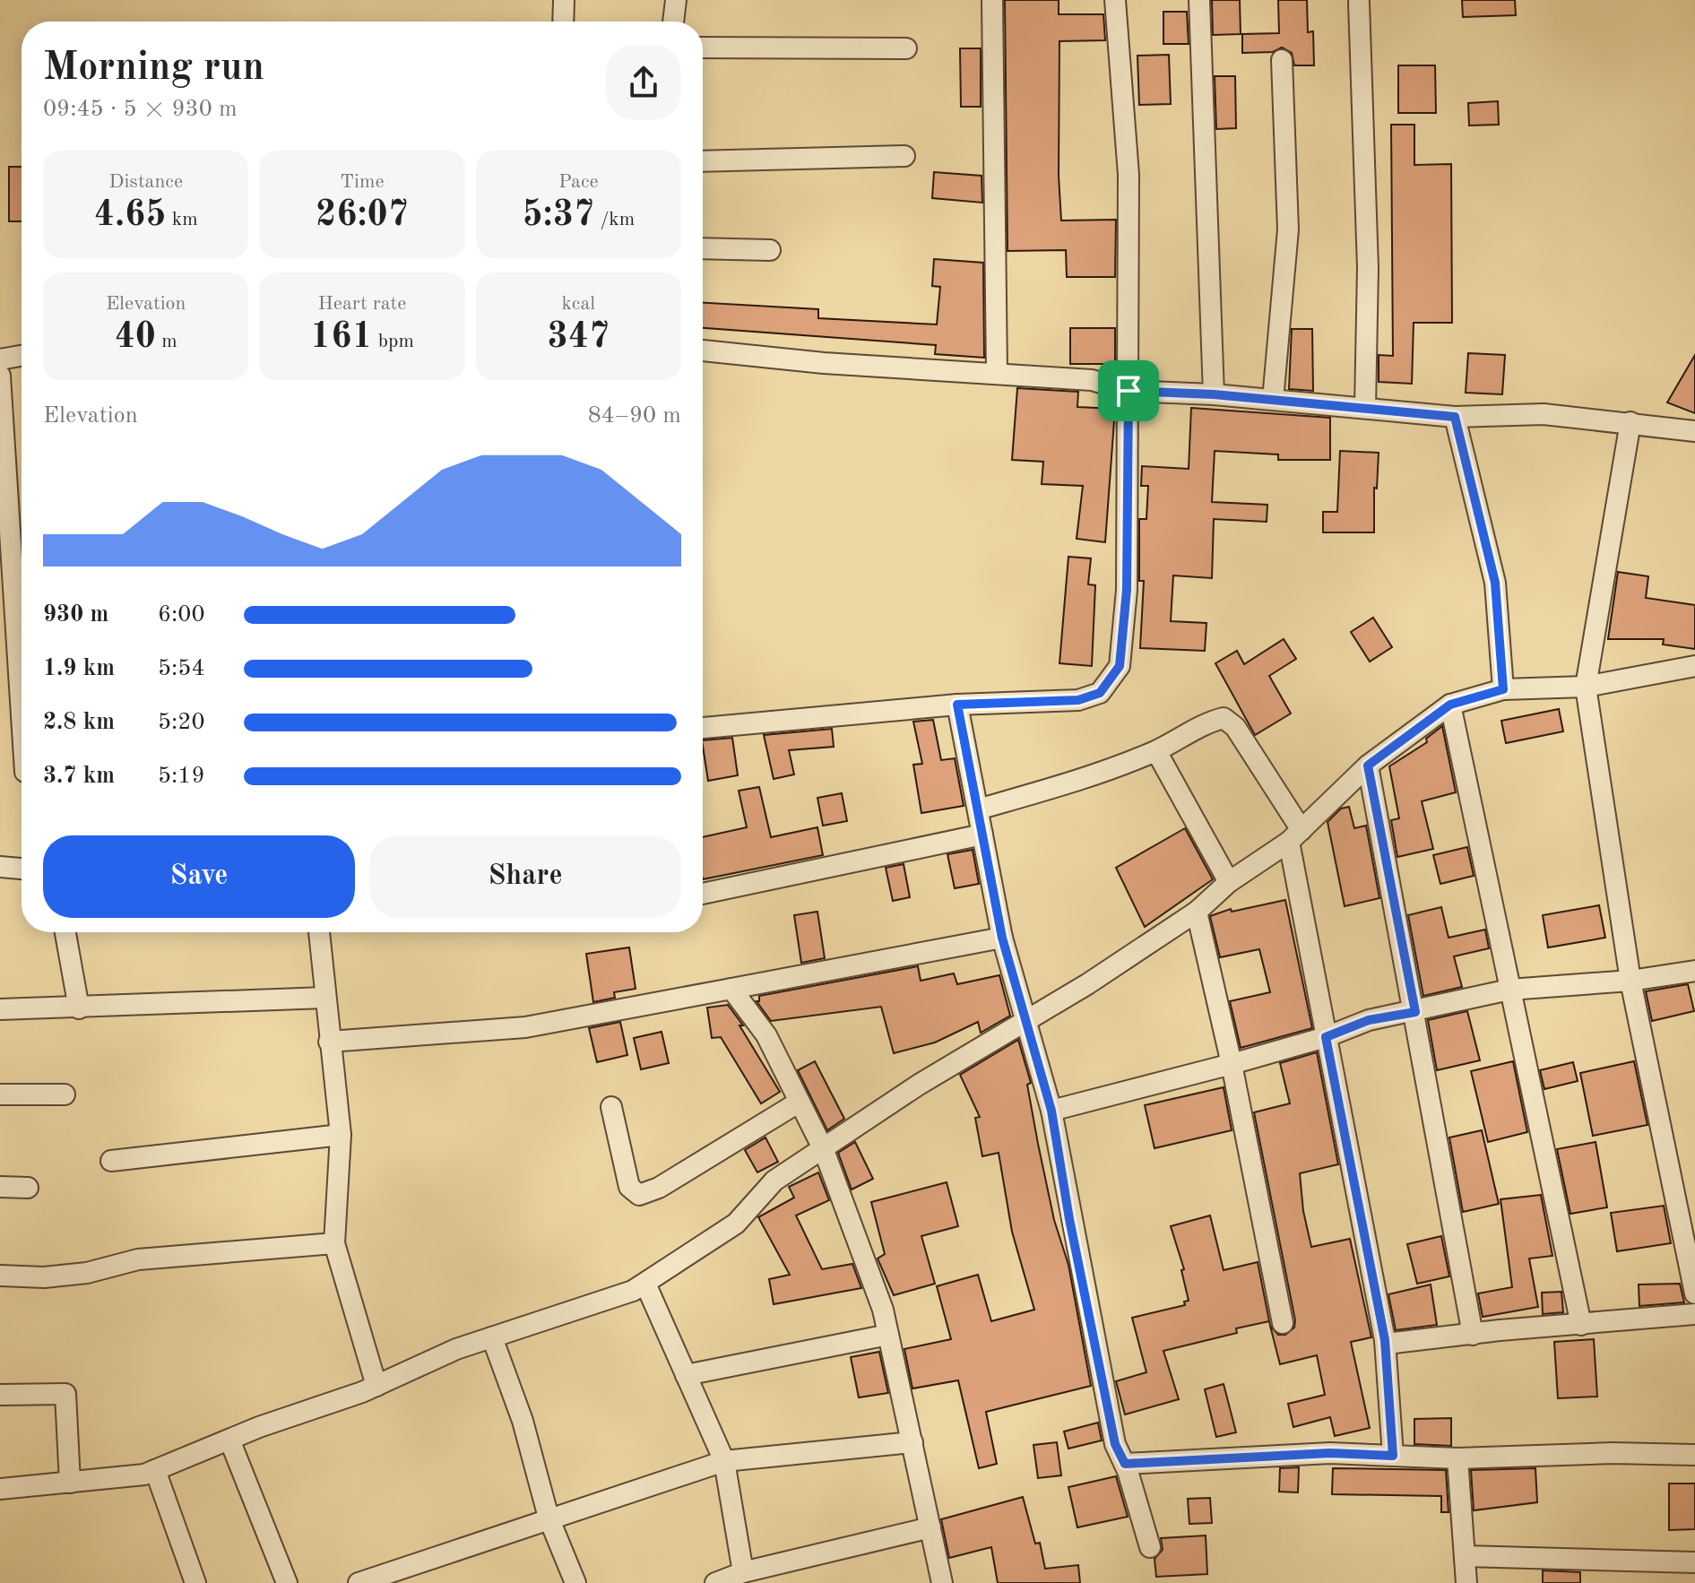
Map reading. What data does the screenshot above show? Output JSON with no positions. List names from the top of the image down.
{
  "page": {
    "heading": ["Morning run", "09:45 · 5 × 930 m"],
    "stats": [
      ["Distance", "4.65 km"],
      ["Time", "26:07"],
      ["Pace", "5:37 /km"],
      ["Elevation", "40 m"],
      ["Heart rate", "161 bpm"],
      ["kcal", "347"]
    ],
    "chart": ["Elevation", "84–90 m"],
    "list": [
      {
        "name": "930 m",
        "note": "6:00"
      },
      {
        "name": "1.9 km",
        "note": "5:54"
      },
      {
        "name": "2.8 km",
        "note": "5:20"
      },
      {
        "name": "3.7 km",
        "note": "5:19"
      }
    ],
    "buttons": ["Save", "Share"]
  }
}
